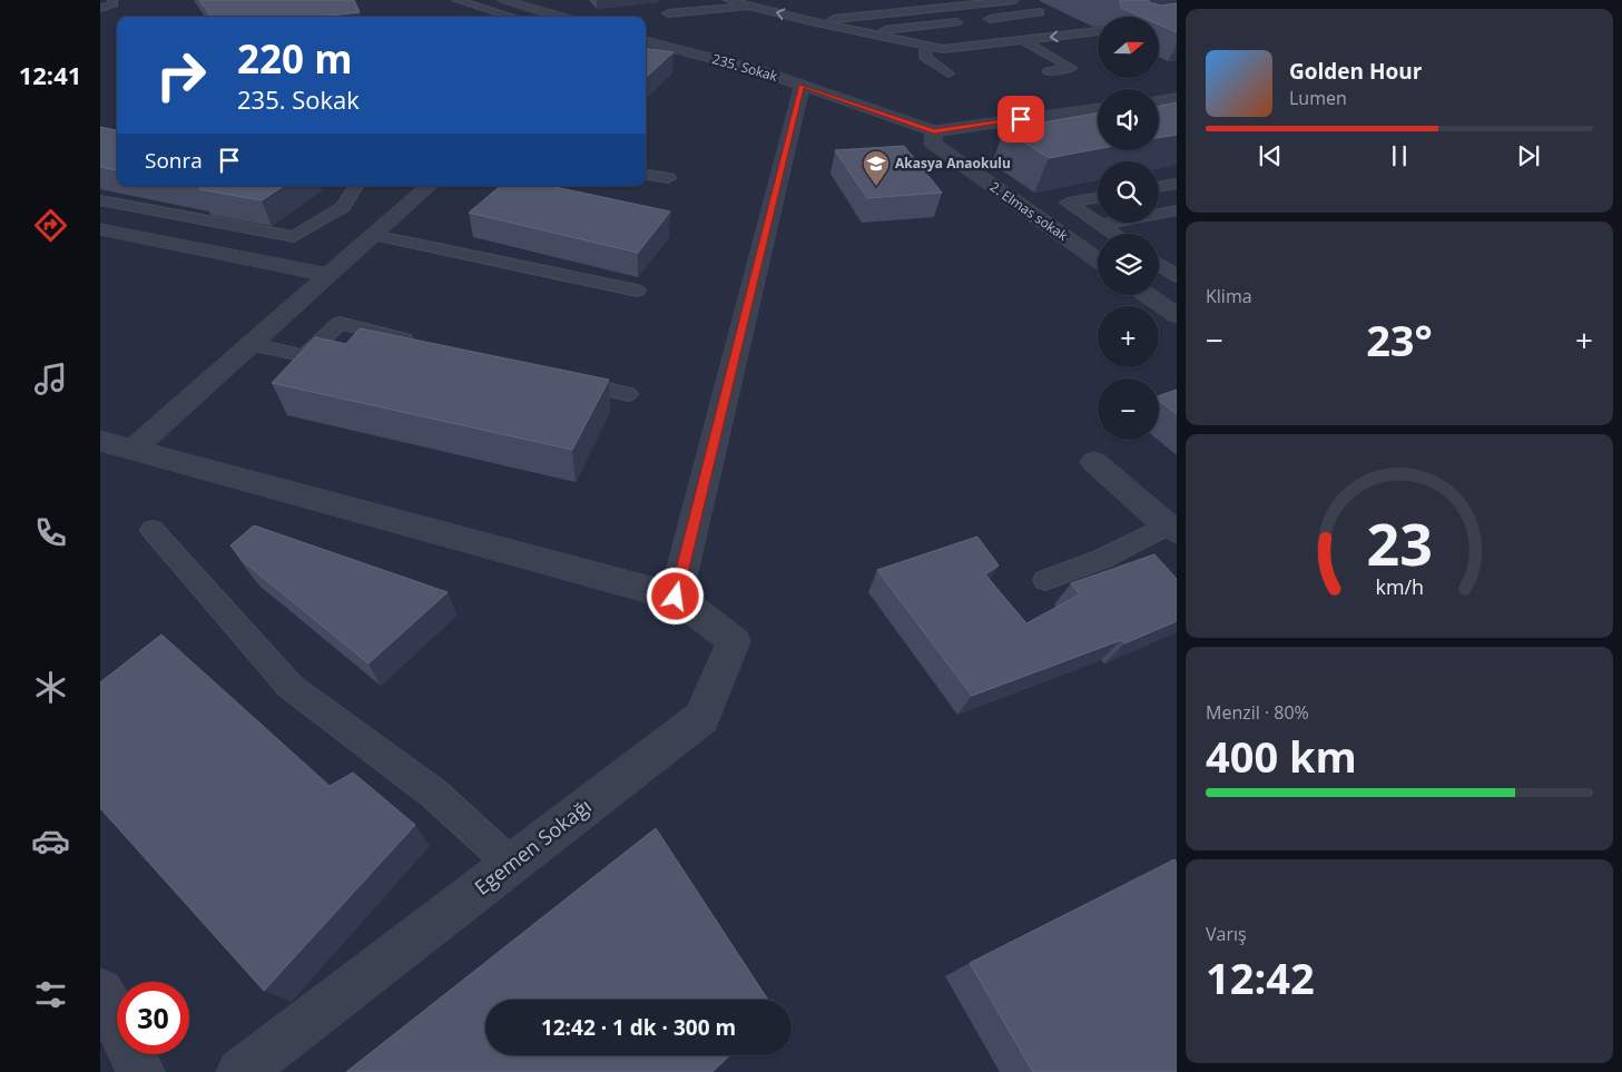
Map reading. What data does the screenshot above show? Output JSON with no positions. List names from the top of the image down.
{
  "streets": {
    "street": ["235. Sokak", "2. Elmas sokak", "Egemen Sokağı"]
  },
  "crossings": [
    ["235. Sokak", "2. Elmas sokak"]
  ],
  "places": {
    "school or university": ["Akasya Anaokulu"]
  },
  "north": "right",
  "page": {
    "tabs": "12:41",
    "map_buttons": ["+", "−"],
    "turn": ["220 m", "235. Sokak"],
    "song": ["Golden Hour", "Lumen"],
    "then": "Sonra",
    "tile": [
      "Klima",
      ["Menzil · 80%", "400 km"],
      ["Varış", "12:42"]
    ],
    "heat": ["−", "23°", "+"],
    "limit": "30",
    "trip": "12:42 · 1 dk · 300 m",
    "gauge": ["23", "km/h"]
  }
}
